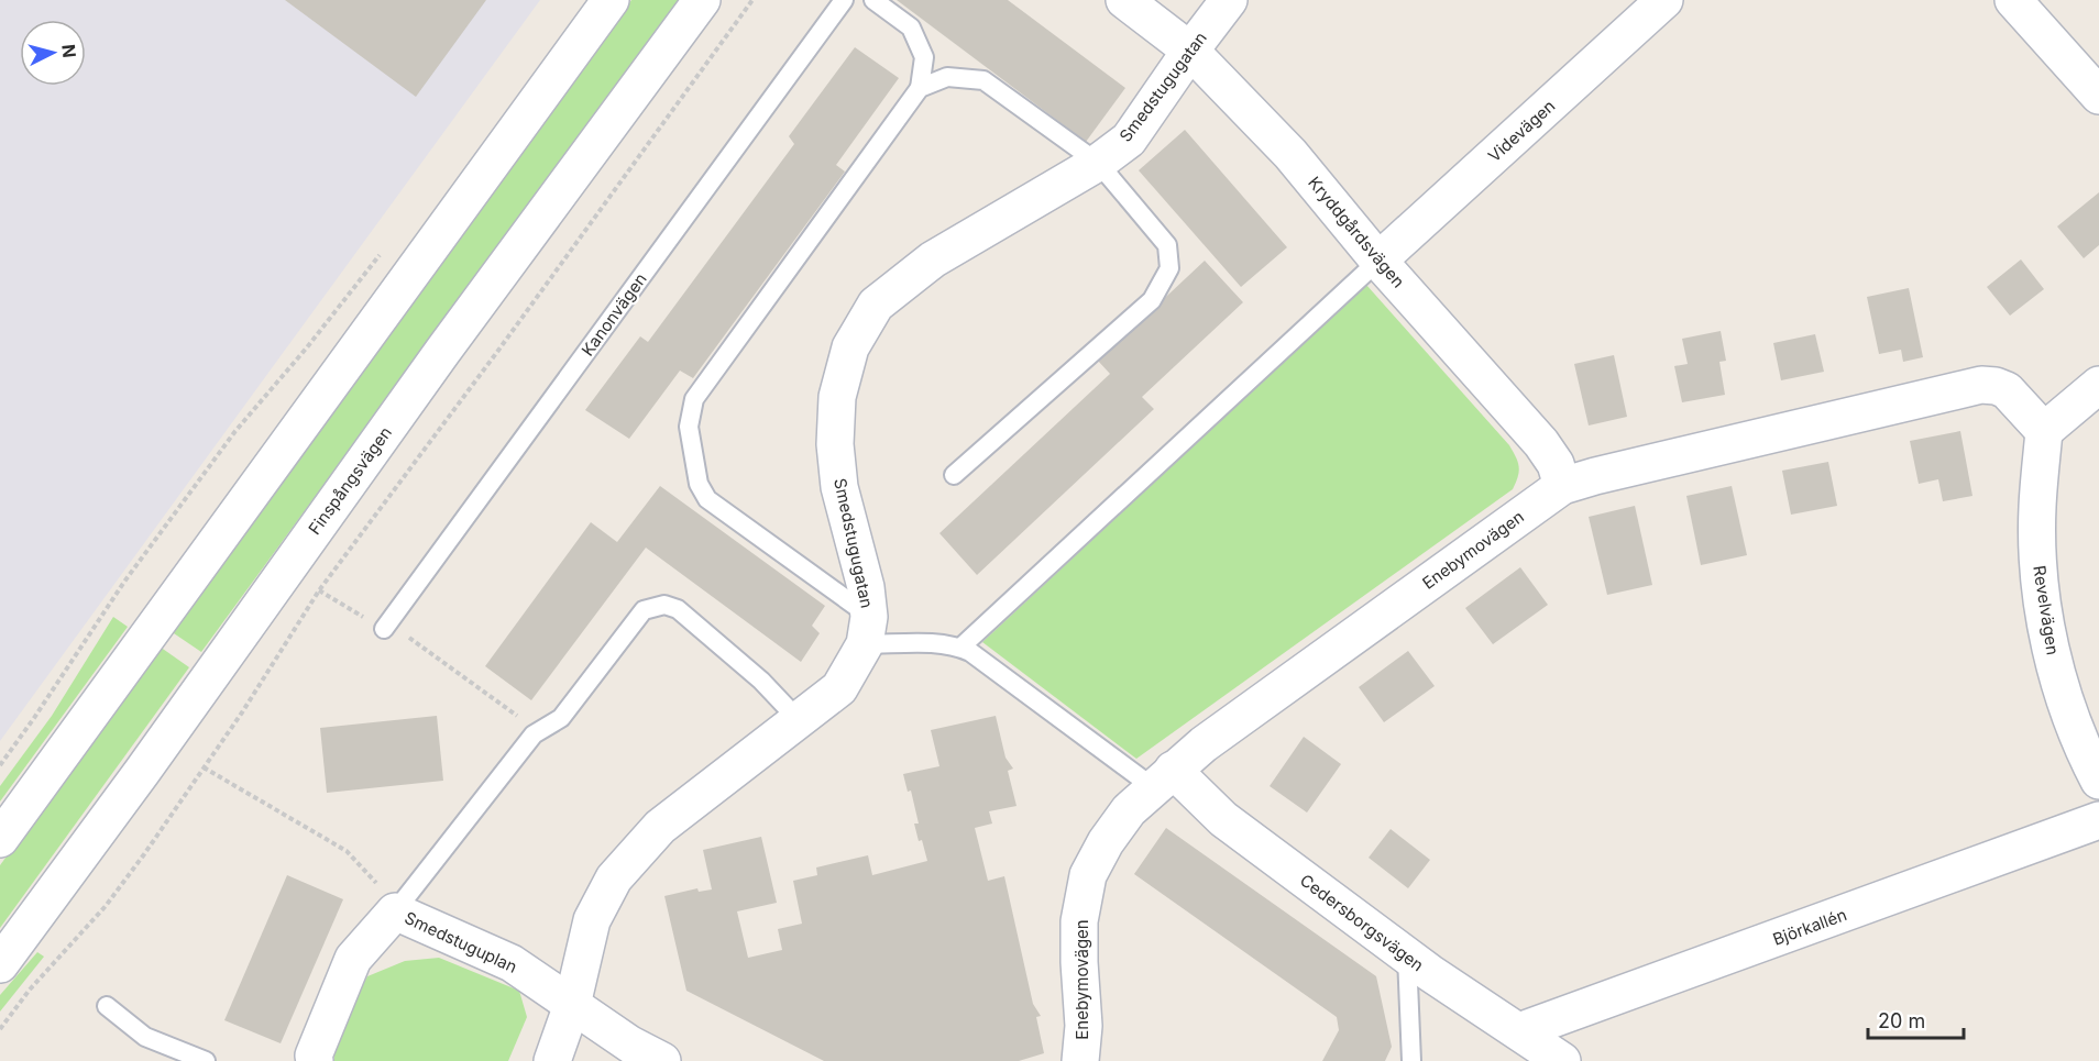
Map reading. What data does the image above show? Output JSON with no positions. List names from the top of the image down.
{
  "streets": {
    "street": [
      "Smedstugugatan",
      "Videvägen",
      "Kryddgårdsvägen",
      "Finspångsvägen",
      "Enebymovägen",
      "Revelvägen",
      "Cedersborgsvägen",
      "Björkallén",
      "Smedstuguplan"
    ],
    "lane": ["Kanonvägen"]
  },
  "crossings": [
    ["Smedstugugatan", "Kryddgårdsvägen"],
    ["Videvägen", "Kryddgårdsvägen"],
    ["Kryddgårdsvägen", "Enebymovägen"],
    ["Enebymovägen", "Revelvägen"],
    ["Enebymovägen", "Cedersborgsvägen"],
    ["Cedersborgsvägen", "Björkallén"]
  ],
  "scale_bar": "20 m",
  "north": "right"
}
